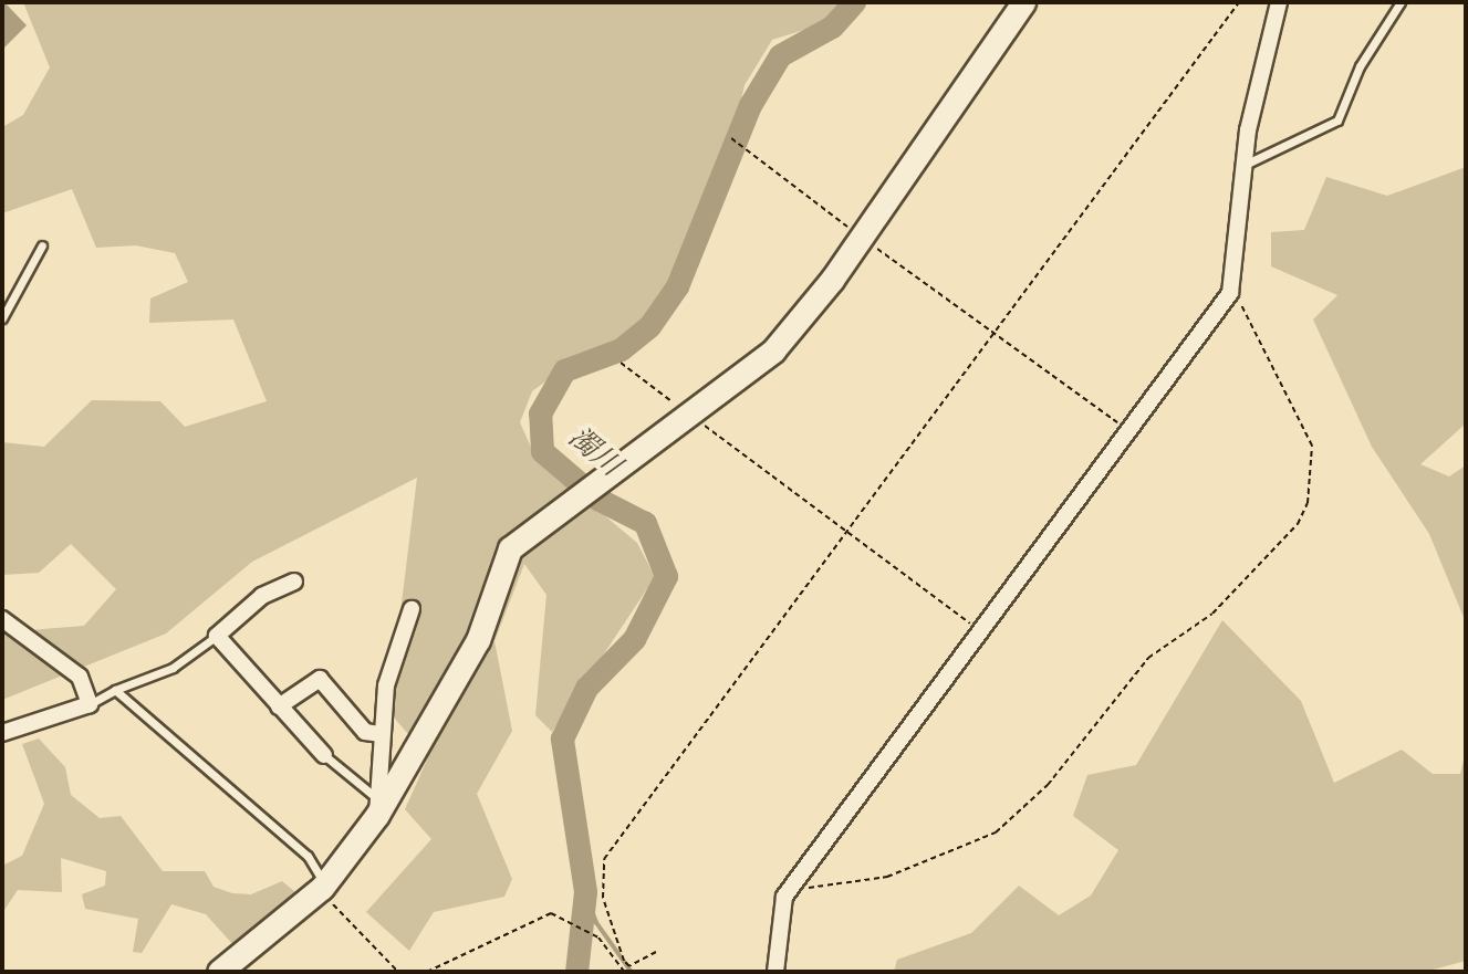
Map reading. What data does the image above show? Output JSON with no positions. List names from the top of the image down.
{
  "water": ["濁川"]
}
